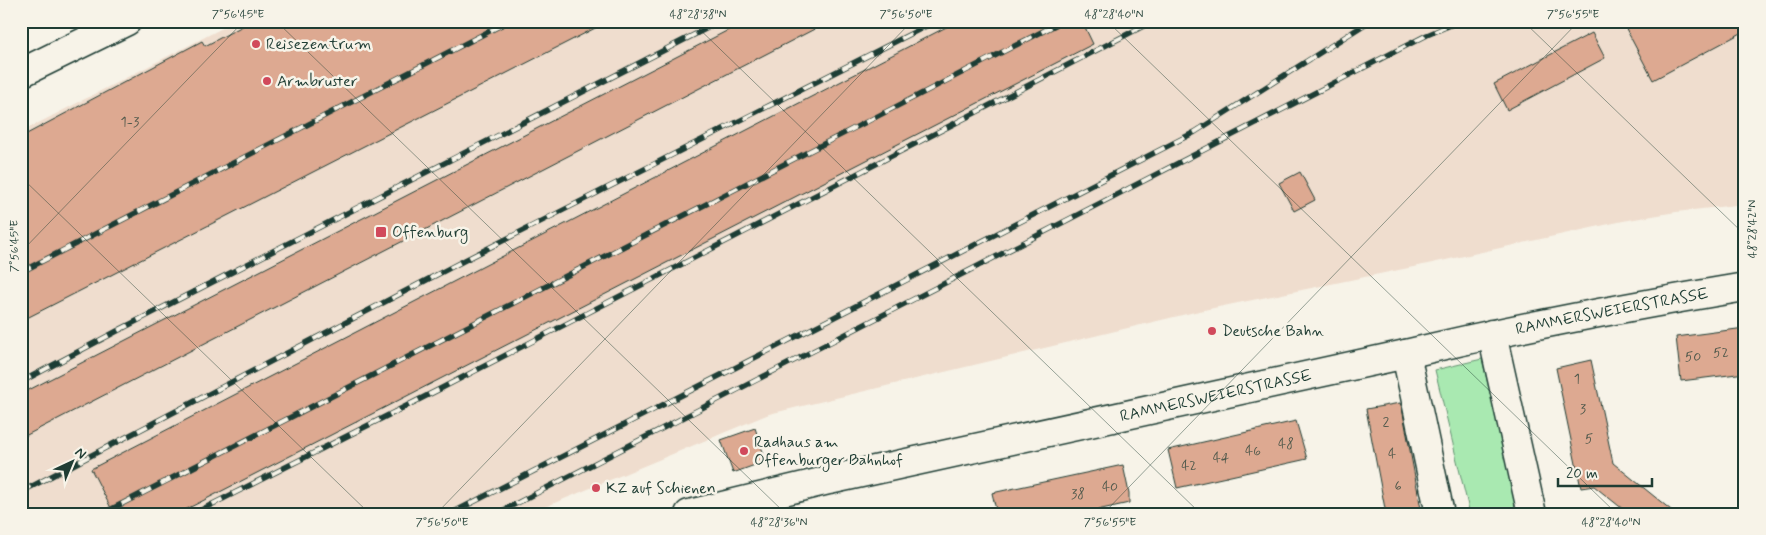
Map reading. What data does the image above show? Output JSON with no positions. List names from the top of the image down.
{
  "streets": {
    "street": ["RAMMERSWEIERSTRASSE"]
  },
  "places": {
    "other": [
      "Reisezentrum",
      "Armbruster",
      "Deutsche Bahn",
      "Radhaus am Offenburger Bahnhof",
      "KZ auf Schienen"
    ],
    "transit": ["Offenburg"]
  },
  "house_numbers": [
    "1-3",
    "52",
    "50",
    "1",
    "3",
    "2",
    "5",
    "48",
    "46",
    "4",
    "44",
    "42",
    "6",
    "40",
    "38"
  ],
  "scale_bar": "20 m",
  "north": "top right",
  "coordinates": [
    "7°56'45\"E",
    "48°28'38\"N",
    "7°56'50\"E",
    "48°28'40\"N",
    "7°56'55\"E",
    "48°28'42\"N",
    "48°28'36\"N"
  ]
}
